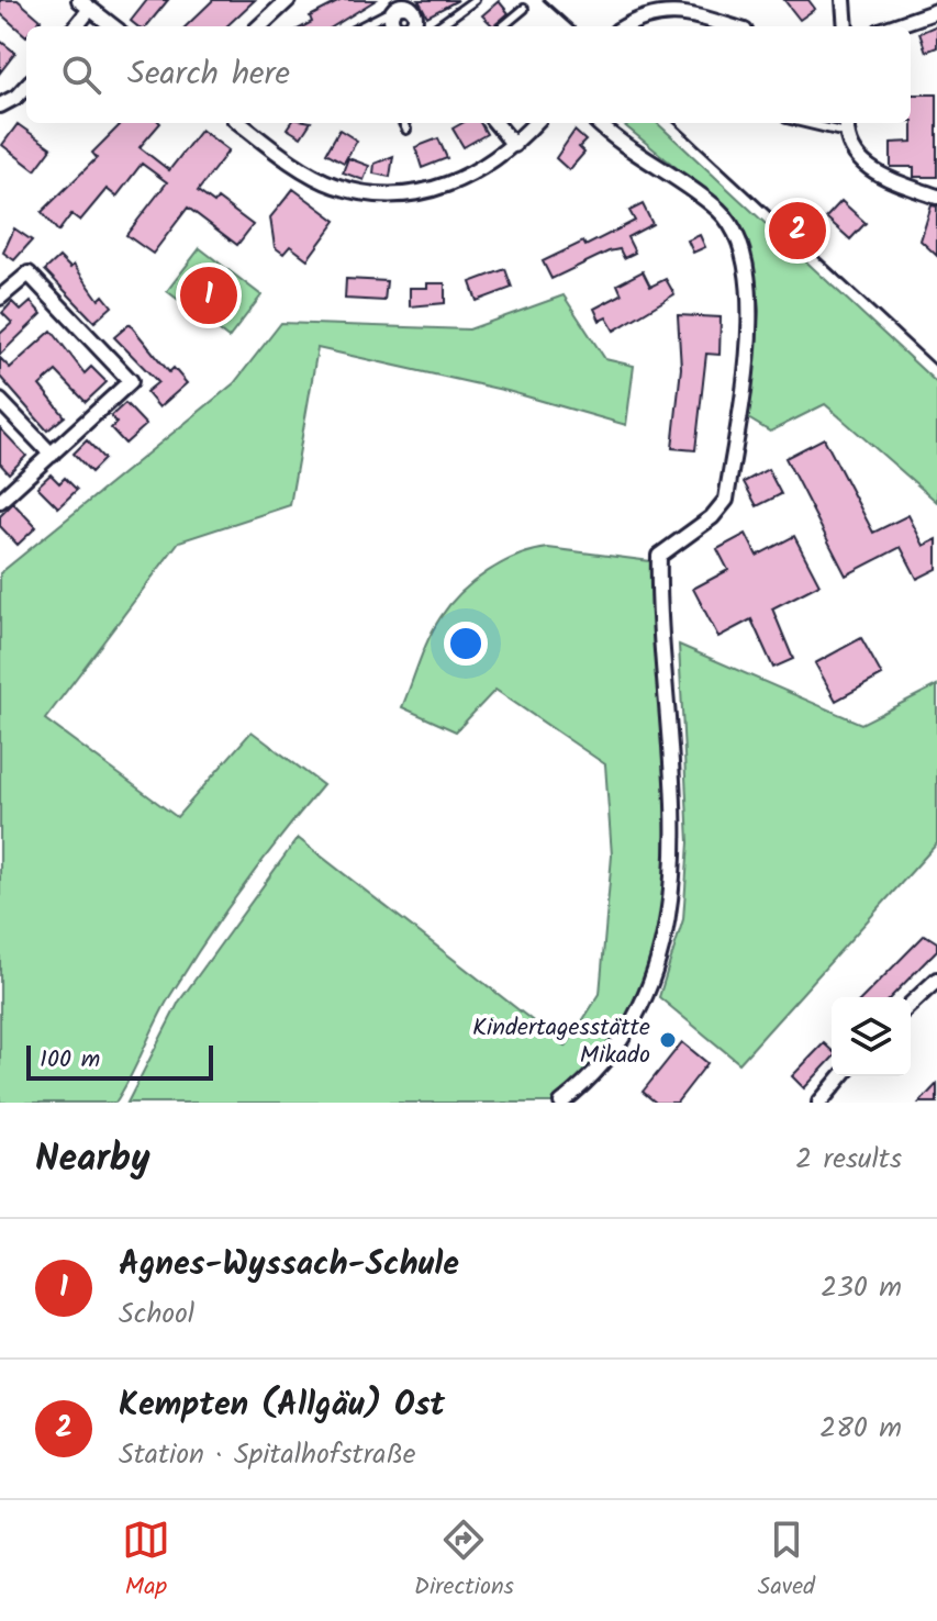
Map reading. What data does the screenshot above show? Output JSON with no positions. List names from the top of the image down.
{
  "places": ["Kindertagesstätte Mikado"],
  "scale_bar": "100 m",
  "page": {
    "search": "Search here",
    "pins": ["2", "1"],
    "scale": "100 m",
    "heading": ["Nearby", "2 results"],
    "list": [
      {
        "mark": "1",
        "name": "Agnes-Wyssach-Schule",
        "note": "School",
        "value": "230 m"
      },
      {
        "mark": "2",
        "name": "Kempten (Allgäu) Ost",
        "note": "Station · Spitalhofstraße",
        "value": "280 m"
      }
    ],
    "nav": ["Map", "Directions", "Saved"]
  }
}
